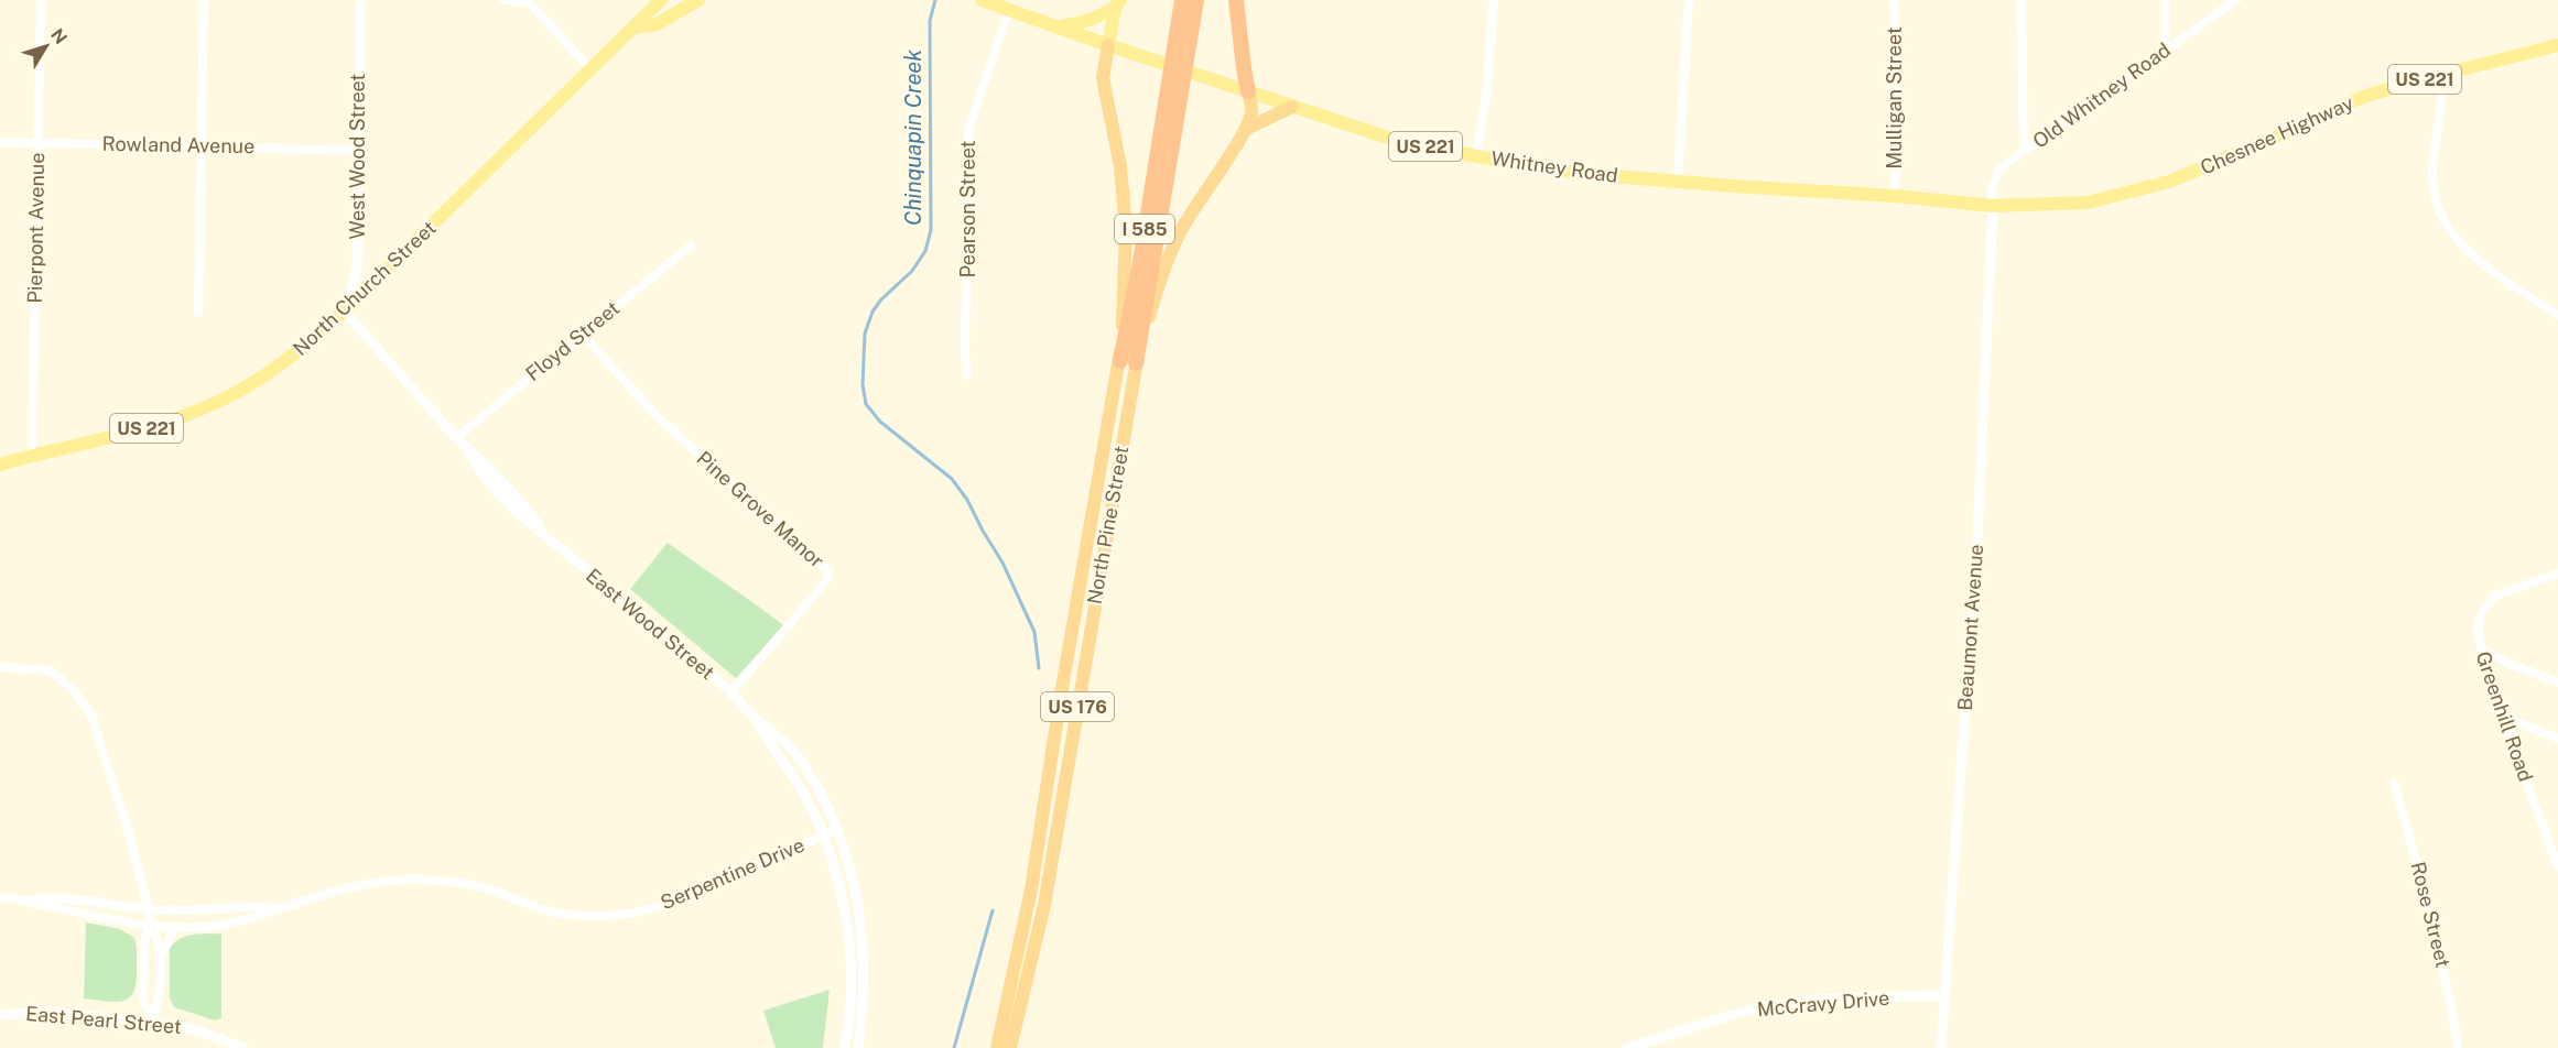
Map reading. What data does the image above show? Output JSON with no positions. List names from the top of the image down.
{
  "streets": {
    "highway": ["I 585", "North Pine Street", "US 176"],
    "main road": [
      "US 221",
      "Chesnee Highway",
      "Whitney Road",
      "North Church Street"
    ],
    "street": [
      "Old Whitney Road",
      "Mulligan Street",
      "Rowland Avenue",
      "West Wood Street",
      "Pearson Street",
      "Pierpont Avenue",
      "Floyd Street",
      "Pine Grove Manor",
      "East Wood Street",
      "Beaumont Avenue",
      "Greenhill Road",
      "Serpentine Drive",
      "Rose Street",
      "McCravy Drive",
      "East Pearl Street"
    ]
  },
  "crossings": [
    ["Old Whitney Road", "Chesnee Highway"],
    ["Old Whitney Road", "Whitney Road"],
    ["Old Whitney Road", "Beaumont Avenue"],
    ["Mulligan Street", "Whitney Road"],
    ["Chesnee Highway", "Whitney Road"],
    ["Chesnee Highway", "Beaumont Avenue"],
    ["Rowland Avenue", "West Wood Street"],
    ["Rowland Avenue", "Pierpont Avenue"],
    ["West Wood Street", "North Church Street"],
    ["West Wood Street", "East Wood Street"],
    ["Whitney Road", "Pearson Street"],
    ["Whitney Road", "Beaumont Avenue"],
    ["Pierpont Avenue", "North Church Street"],
    ["North Church Street", "East Wood Street"],
    ["Floyd Street", "Pine Grove Manor"],
    ["Floyd Street", "East Wood Street"],
    ["Pine Grove Manor", "East Wood Street"],
    ["East Wood Street", "Serpentine Drive"],
    ["Beaumont Avenue", "McCravy Drive"]
  ],
  "water": ["Chinquapin Creek"],
  "north": "top right"
}
